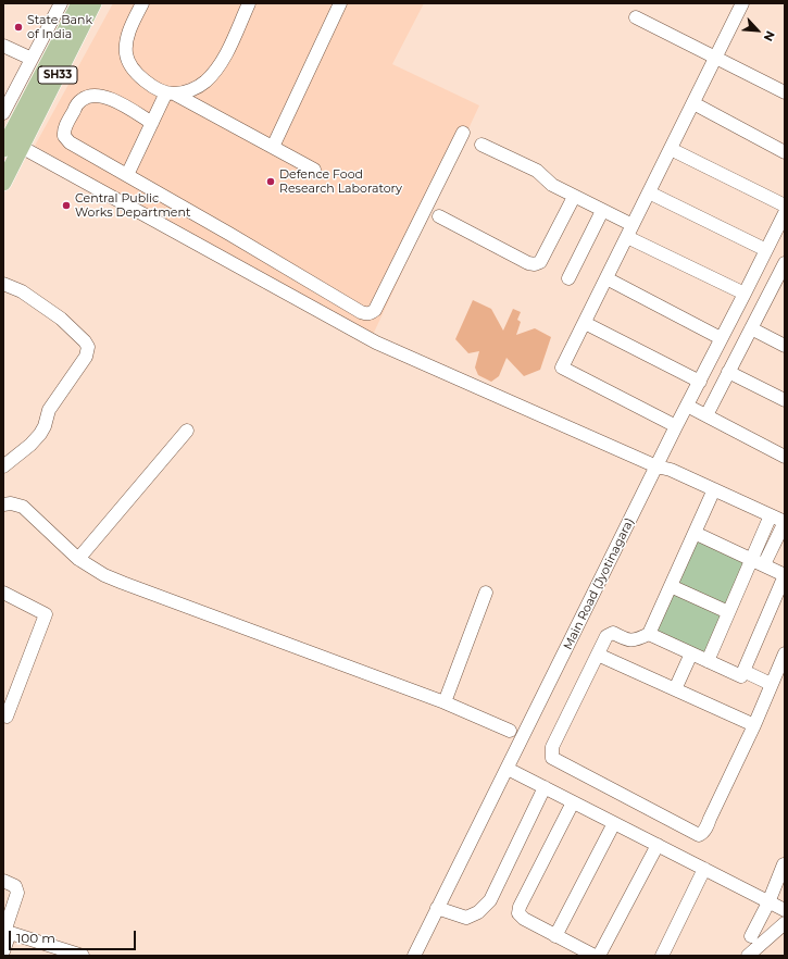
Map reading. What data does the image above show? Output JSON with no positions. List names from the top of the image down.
{
  "streets": {
    "main road": ["SH33"],
    "street": ["Main Road (Jyotinagara)"]
  },
  "places": ["State Bank of India", "Defence Food Research Laboratory", "Central Public Works Department"],
  "scale_bar": "100 m",
  "north": "bottom right"
}
